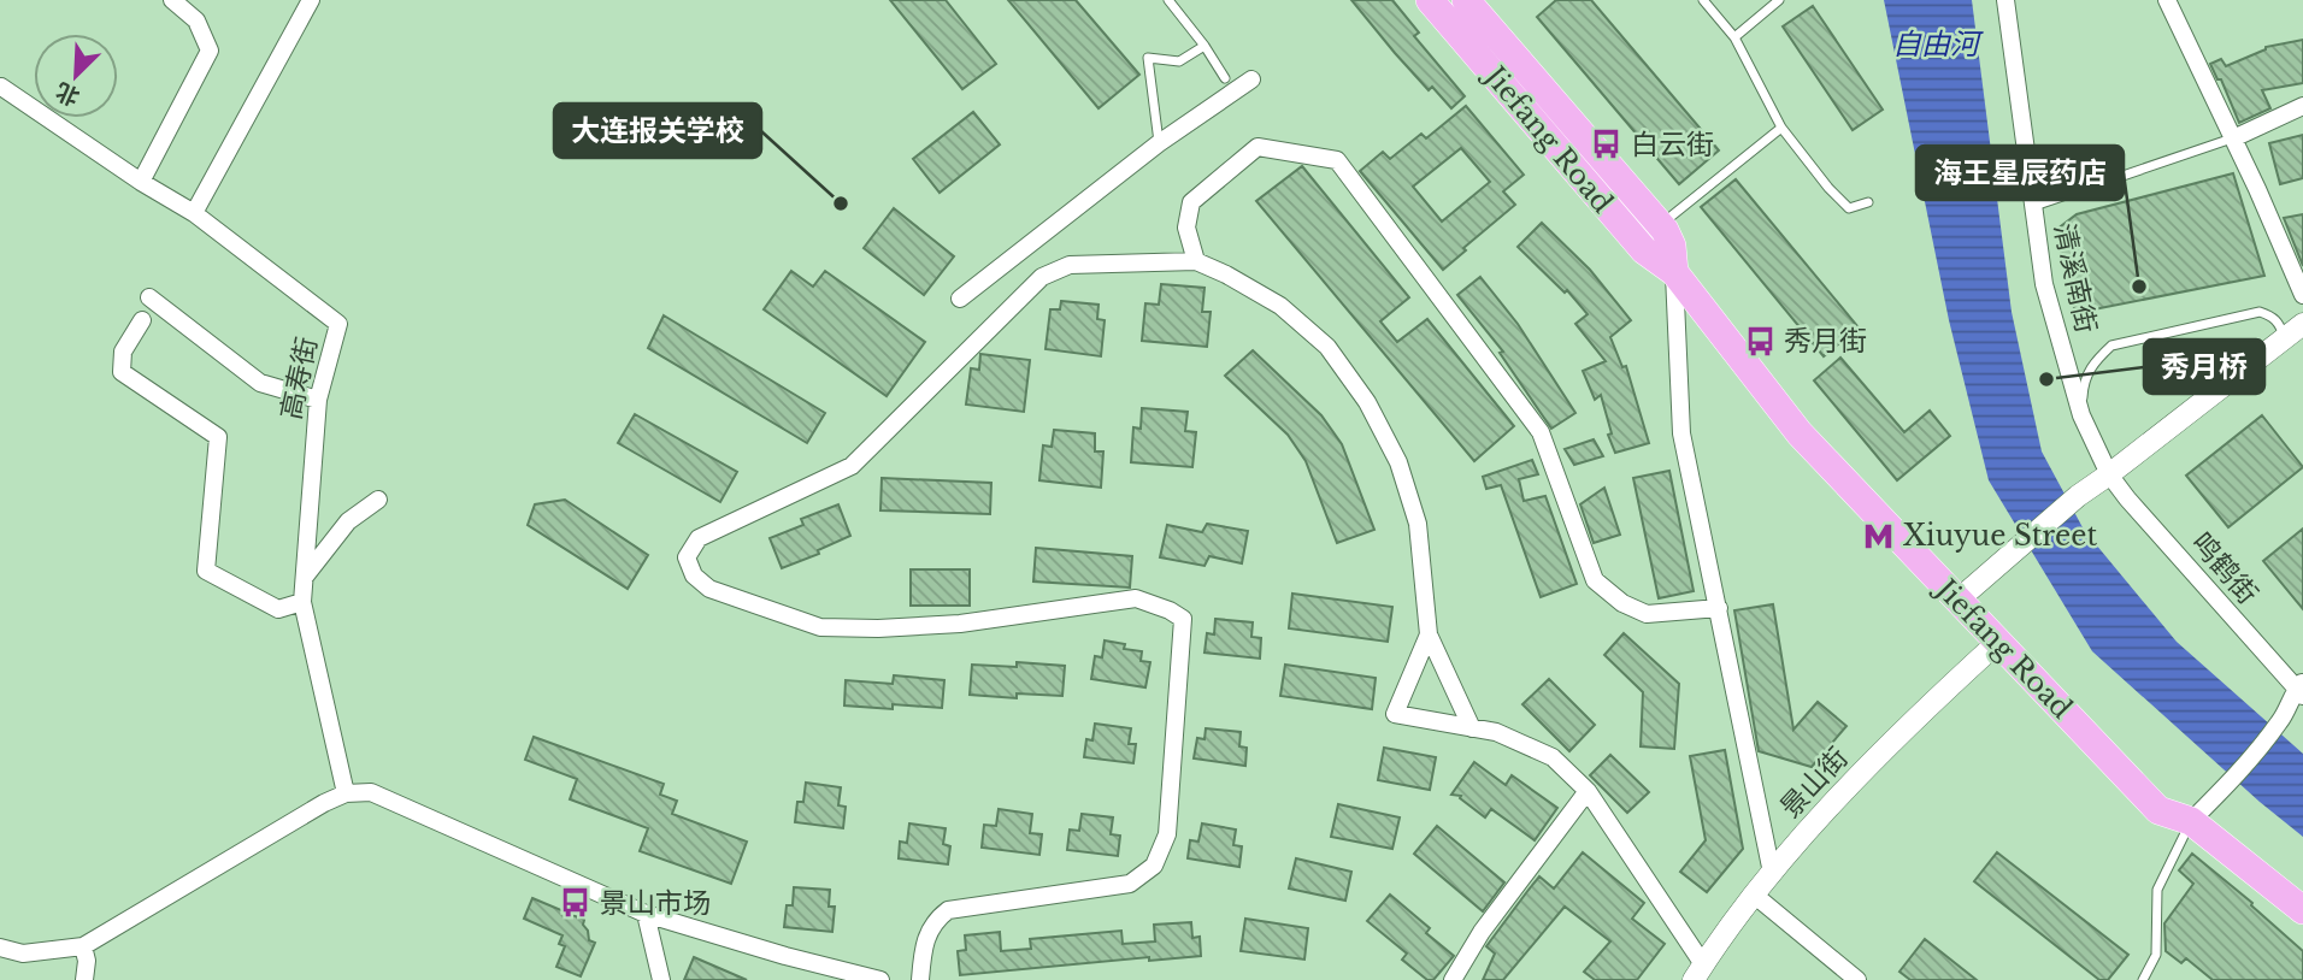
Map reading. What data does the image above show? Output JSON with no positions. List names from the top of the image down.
{
  "streets": {
    "main road": ["Jiefang Road"],
    "street": [
      "清溪南街",
      "高寿街",
      "鸣鹤街",
      "景山街"
    ]
  },
  "crossings": [
    ["Jiefang Road", "景山街"],
    ["清溪南街", "鸣鹤街"]
  ],
  "water": ["自由河"],
  "places": {
    "bus stop": ["白云街", "秀月街", "景山市场"],
    "other": ["大连报关学校", "海王星辰药店", "秀月桥"],
    "metro station": ["Xiuyue Street"]
  },
  "north": "bottom left"
}
